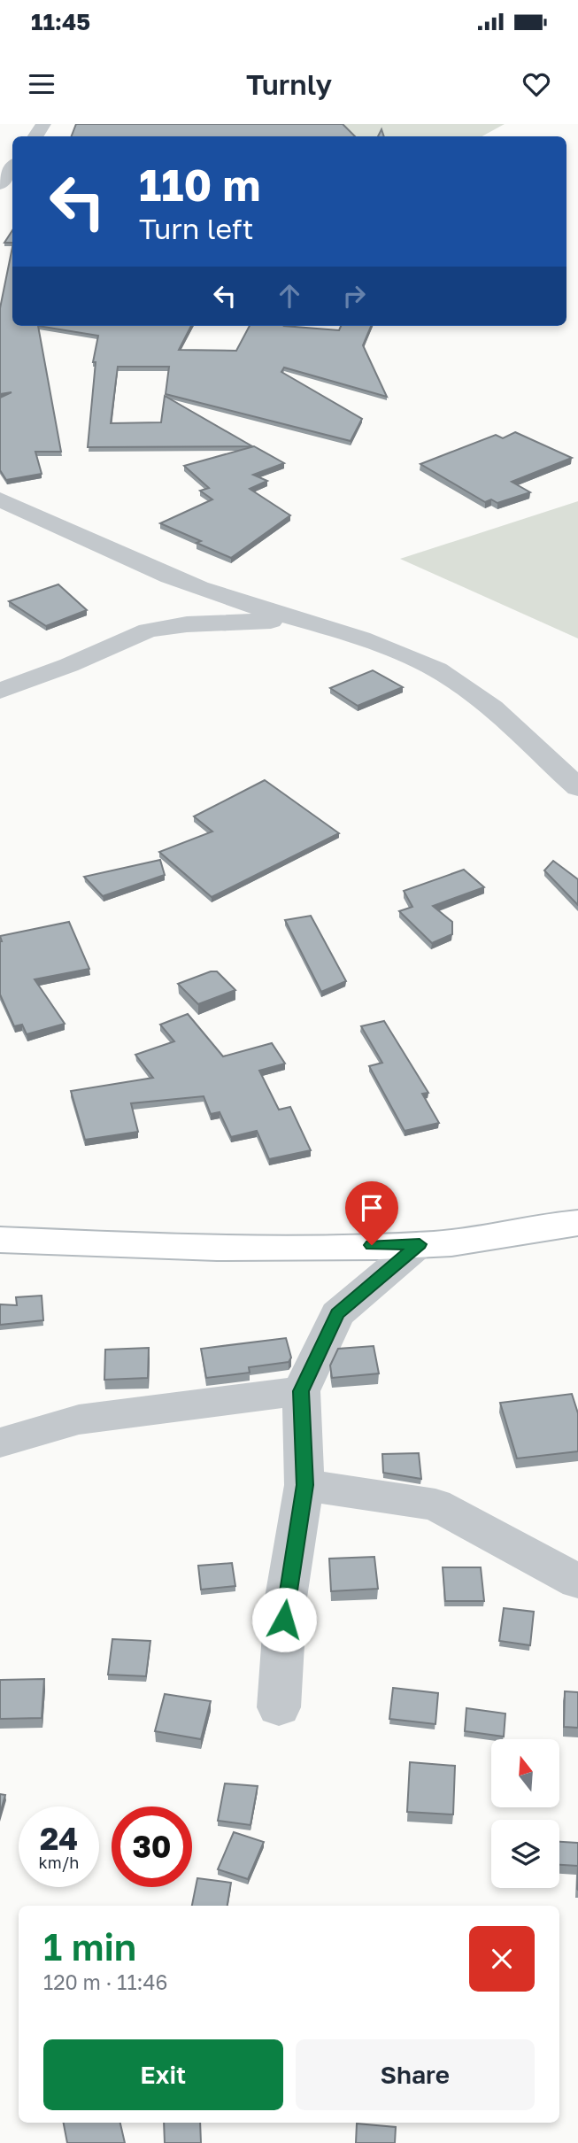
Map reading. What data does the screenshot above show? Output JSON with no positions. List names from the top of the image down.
{
  "north": "top",
  "page": {
    "status": "11:45",
    "header": "Turnly",
    "turn": ["110 m", "Turn left"],
    "speed": "24 km/h",
    "limit": "30",
    "heading": ["1 min", "120 m · 11:46"],
    "buttons": ["Exit", "Share"]
  }
}
